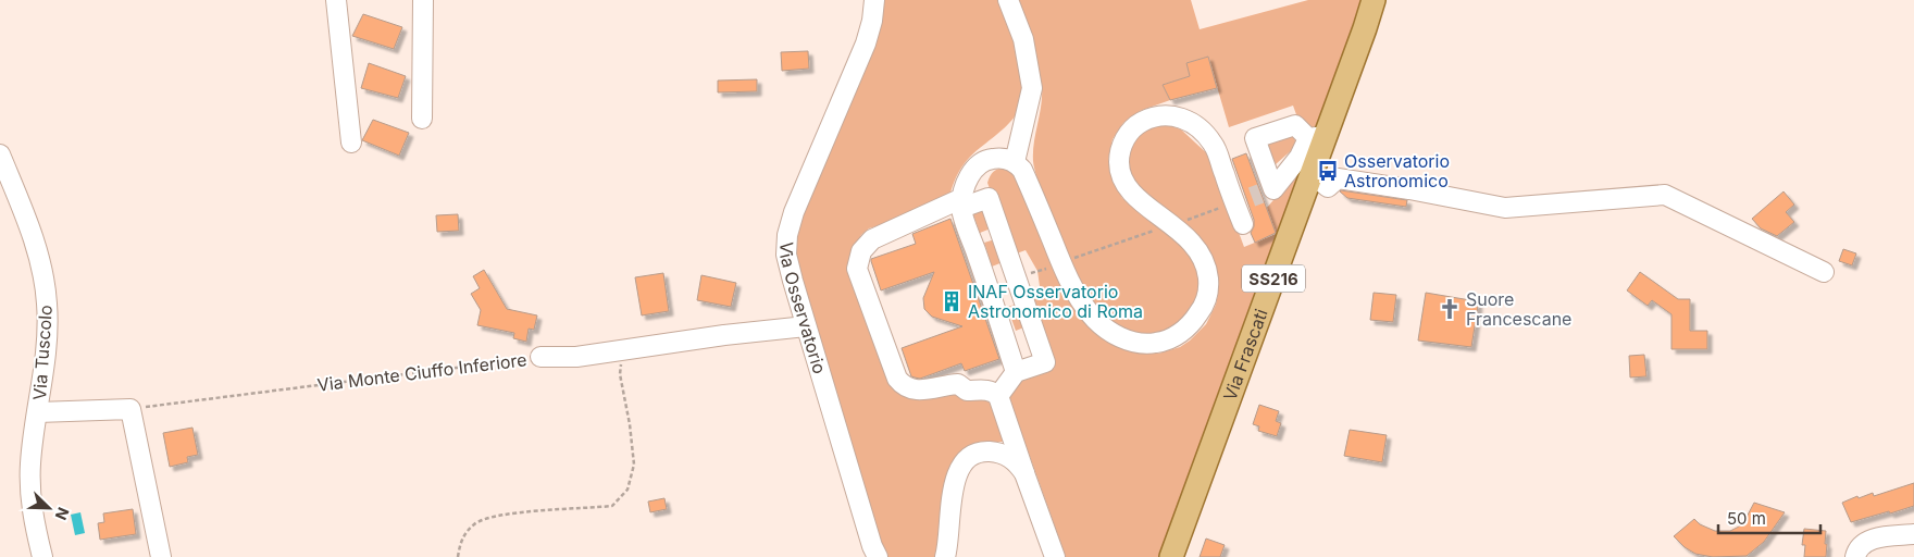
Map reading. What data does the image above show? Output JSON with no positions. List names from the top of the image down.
{
  "streets": {
    "main road": ["SS216", "Via Frascati"],
    "street": ["Via Osservatorio", "Via Tuscolo", "Via Monte Ciuffo Inferiore"]
  },
  "crossings": [
    ["Via Osservatorio", "Via Monte Ciuffo Inferiore"]
  ],
  "places": {
    "bus stop": ["Osservatorio Astronomico"],
    "building": ["INAF Osservatorio Astronomico di Roma"],
    "church": ["Suore Francescane"]
  },
  "scale_bar": "50 m",
  "north": "bottom right"
}
